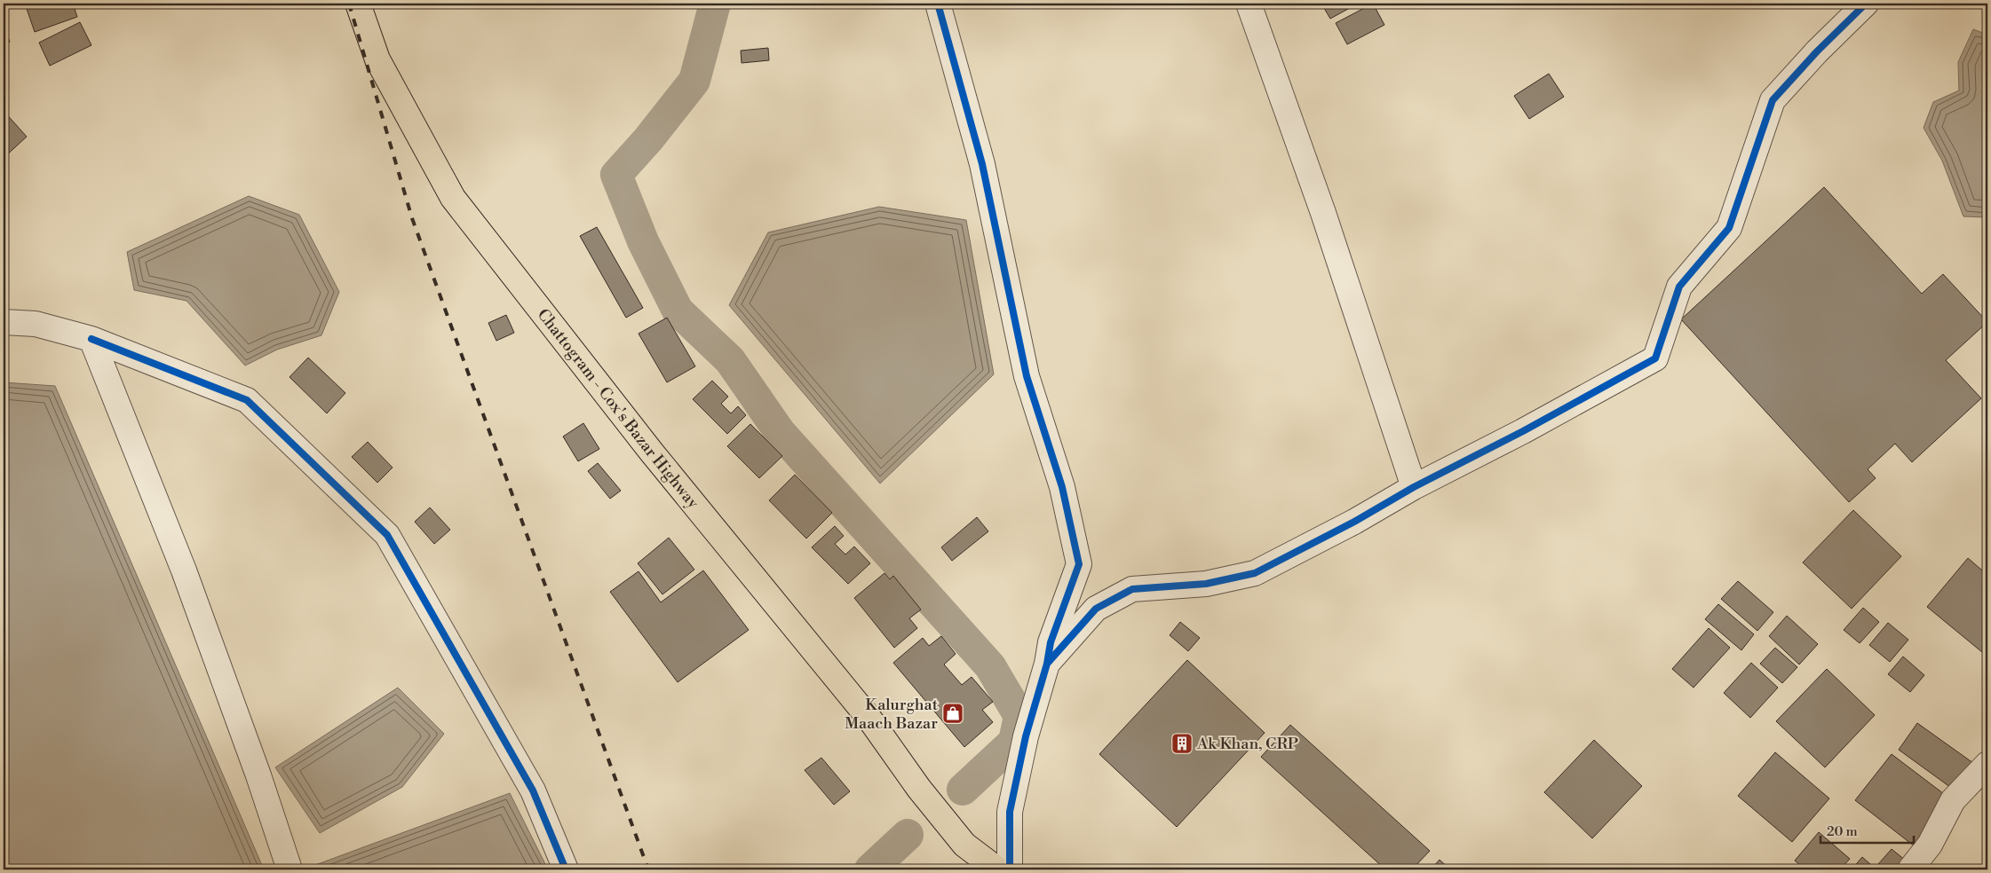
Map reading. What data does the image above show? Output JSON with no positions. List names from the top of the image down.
{
  "streets": {
    "highway": ["Chattogram - Cox's Bazar Highway"]
  },
  "places": {
    "shop": ["Kalurghat Maach Bazar"],
    "building": ["Ak Khan, CRP"]
  },
  "scale_bar": "20 m"
}
